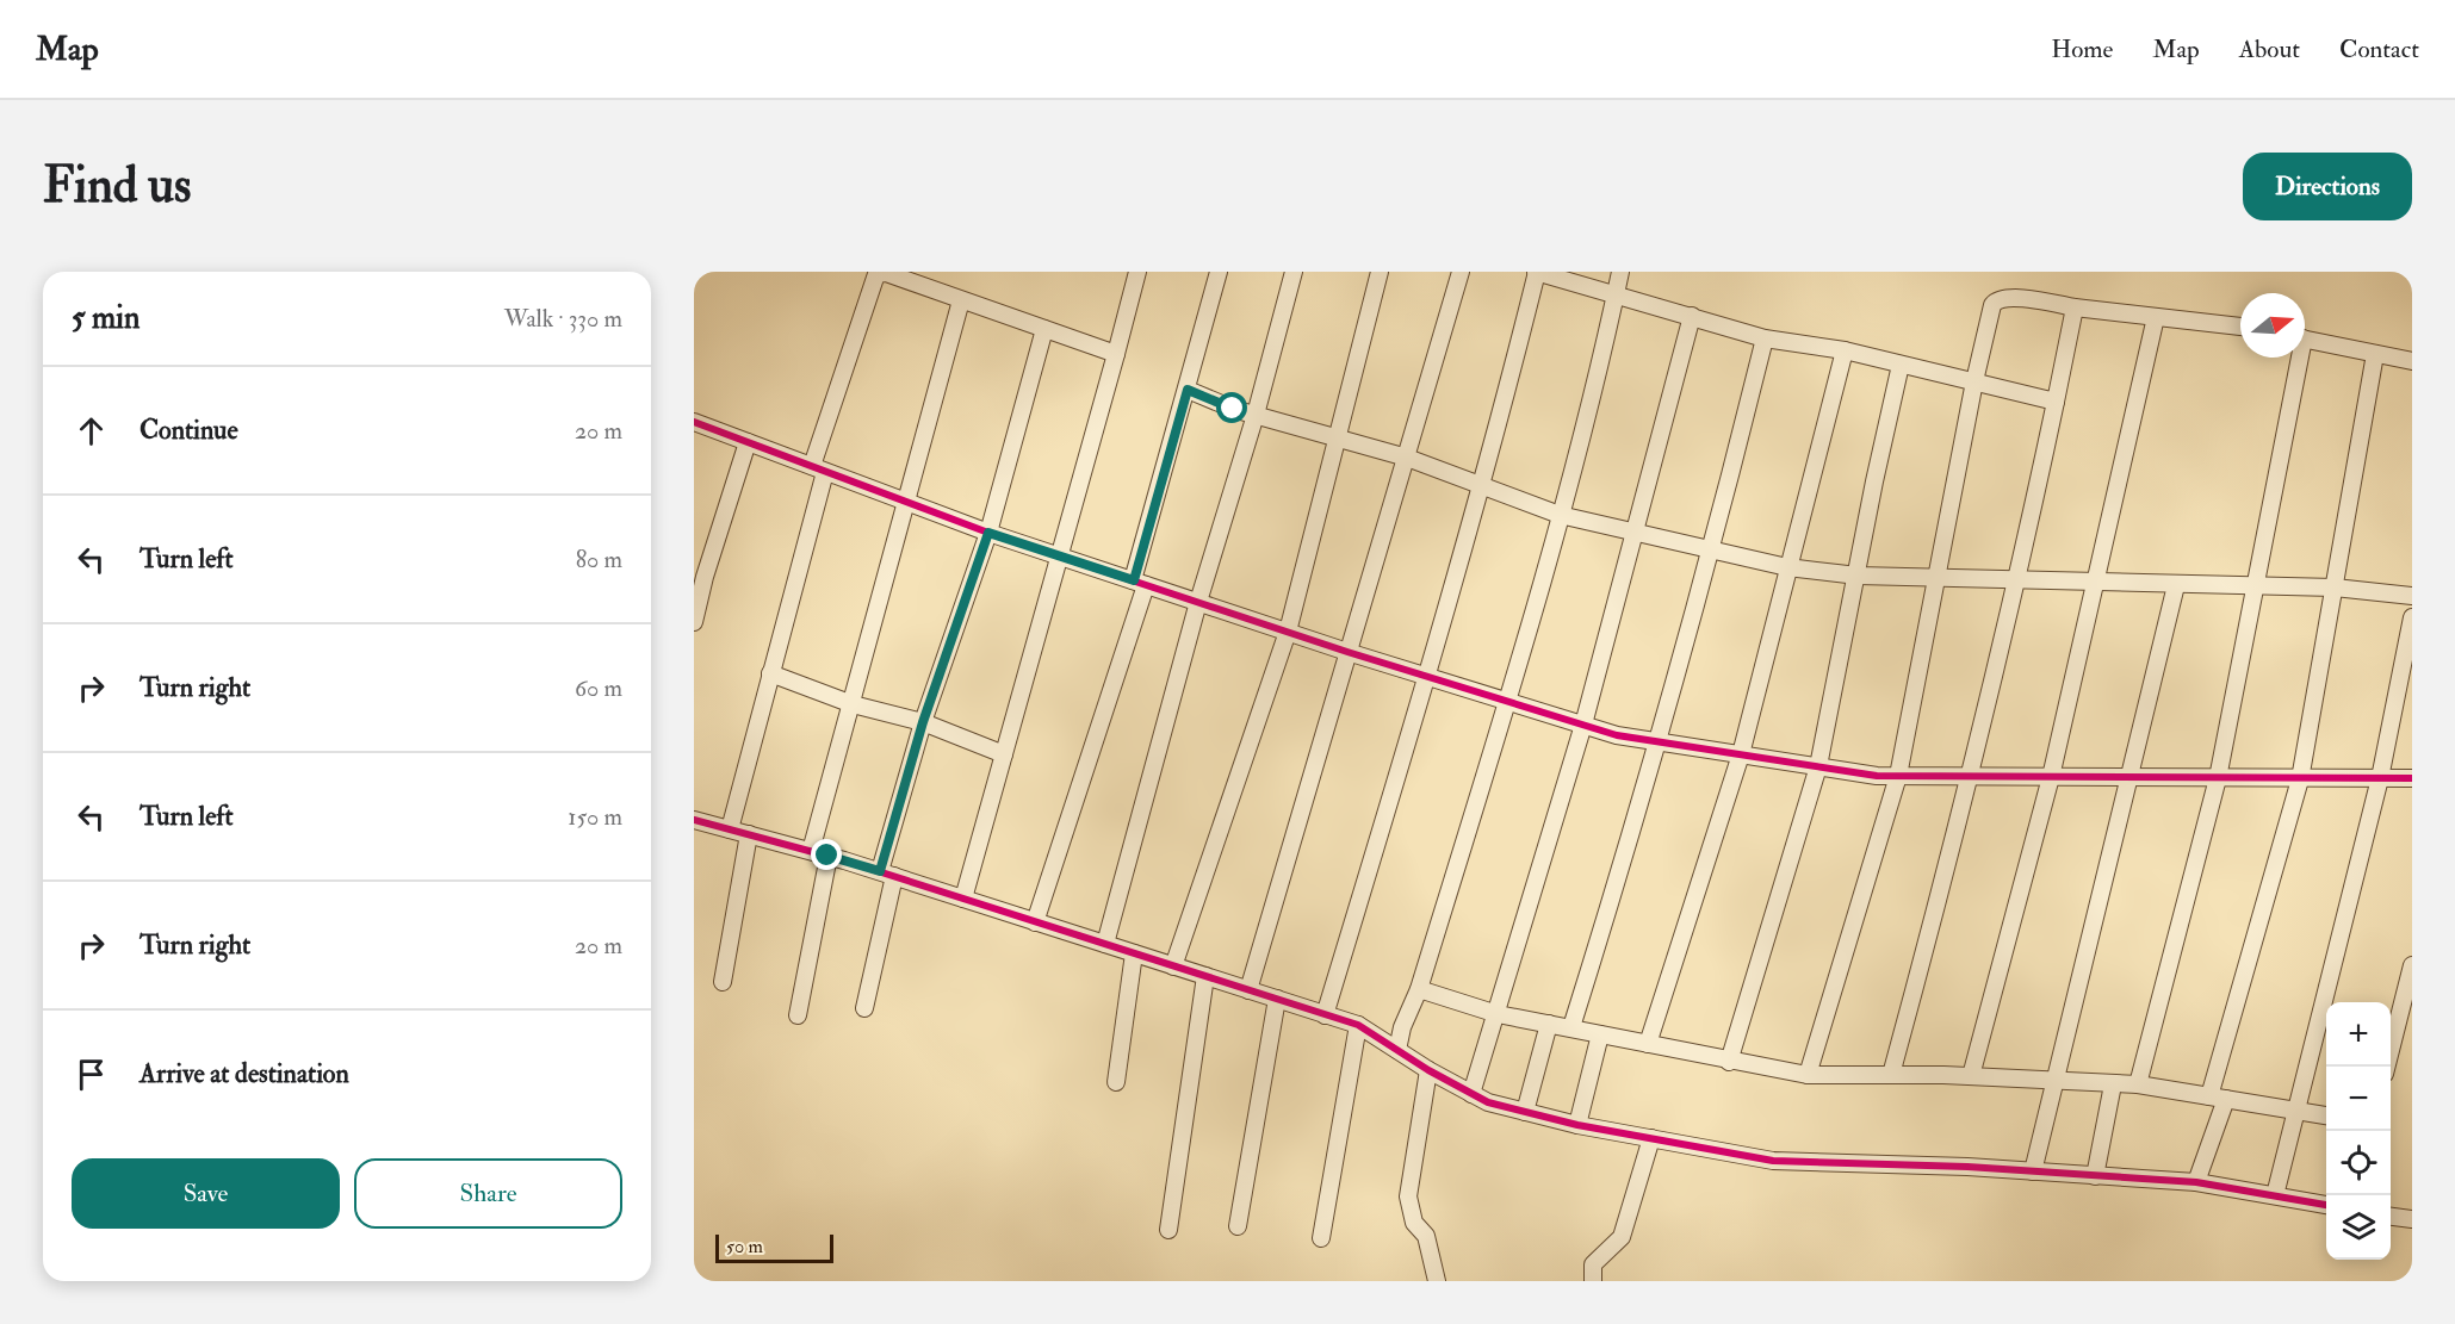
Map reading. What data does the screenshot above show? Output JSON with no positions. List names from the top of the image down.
{
  "scale_bar": "50 m",
  "north": "right",
  "page": {
    "header": "Map",
    "nav": [
      "Home",
      "Map",
      "About",
      "Contact"
    ],
    "buttons": [
      "Directions",
      ["Save", "Share"]
    ],
    "title": "Find us",
    "heading": ["5 min", "Walk · 330 m"],
    "list": [
      ["Continue", "20 m"],
      ["Turn left", "80 m"],
      ["Turn right", "60 m"],
      ["Turn left", "150 m"],
      ["Turn right", "20 m"],
      "Arrive at destination"
    ],
    "map_buttons": ["+", "−"],
    "scale": "50 m"
  }
}
